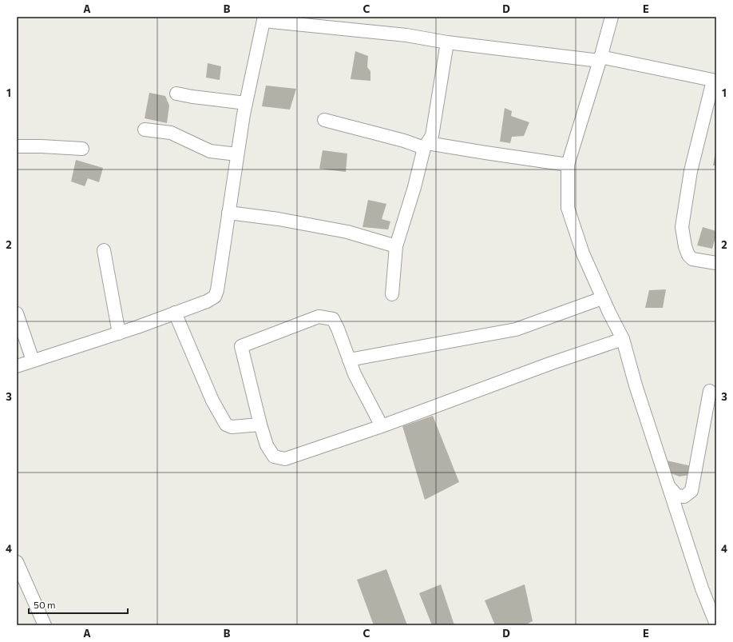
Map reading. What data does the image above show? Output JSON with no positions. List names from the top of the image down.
{
  "scale_bar": "50 m",
  "grid": {
    "columns": [
      "A",
      "B",
      "C",
      "D",
      "E"
    ],
    "rows": [
      "1",
      "2",
      "3",
      "4"
    ]
  }
}
